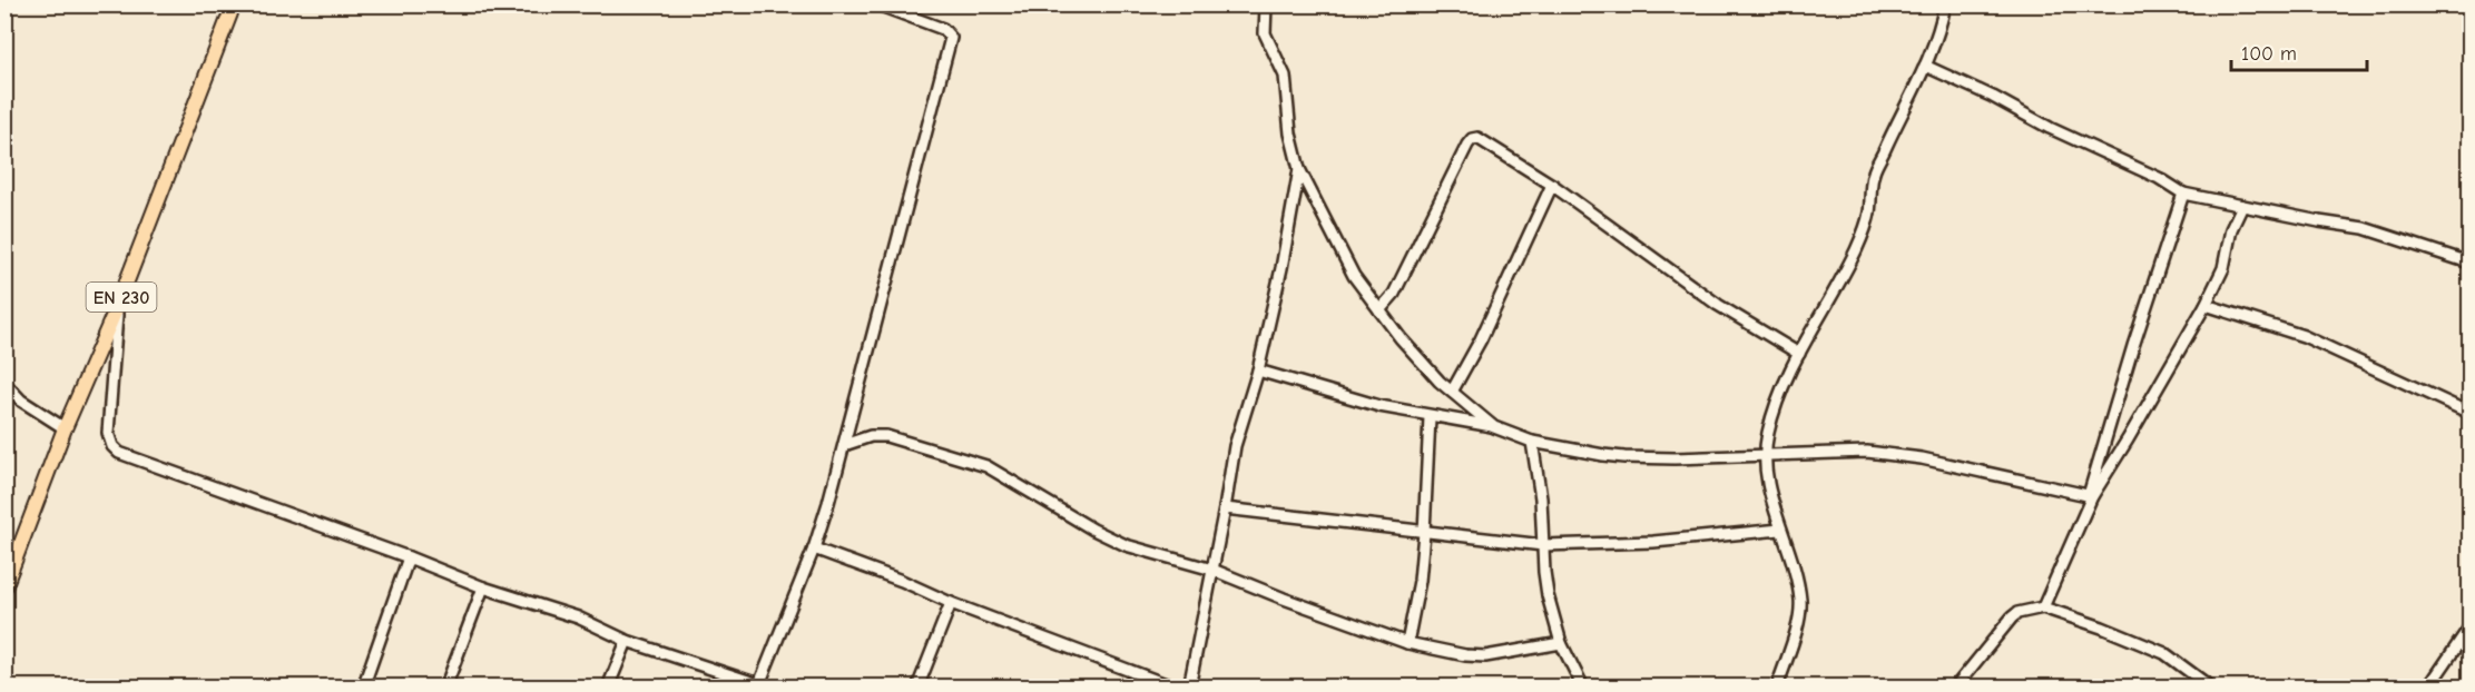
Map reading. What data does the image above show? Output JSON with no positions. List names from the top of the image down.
{
  "streets": {
    "main road": ["EN 230"]
  },
  "scale_bar": "100 m"
}
